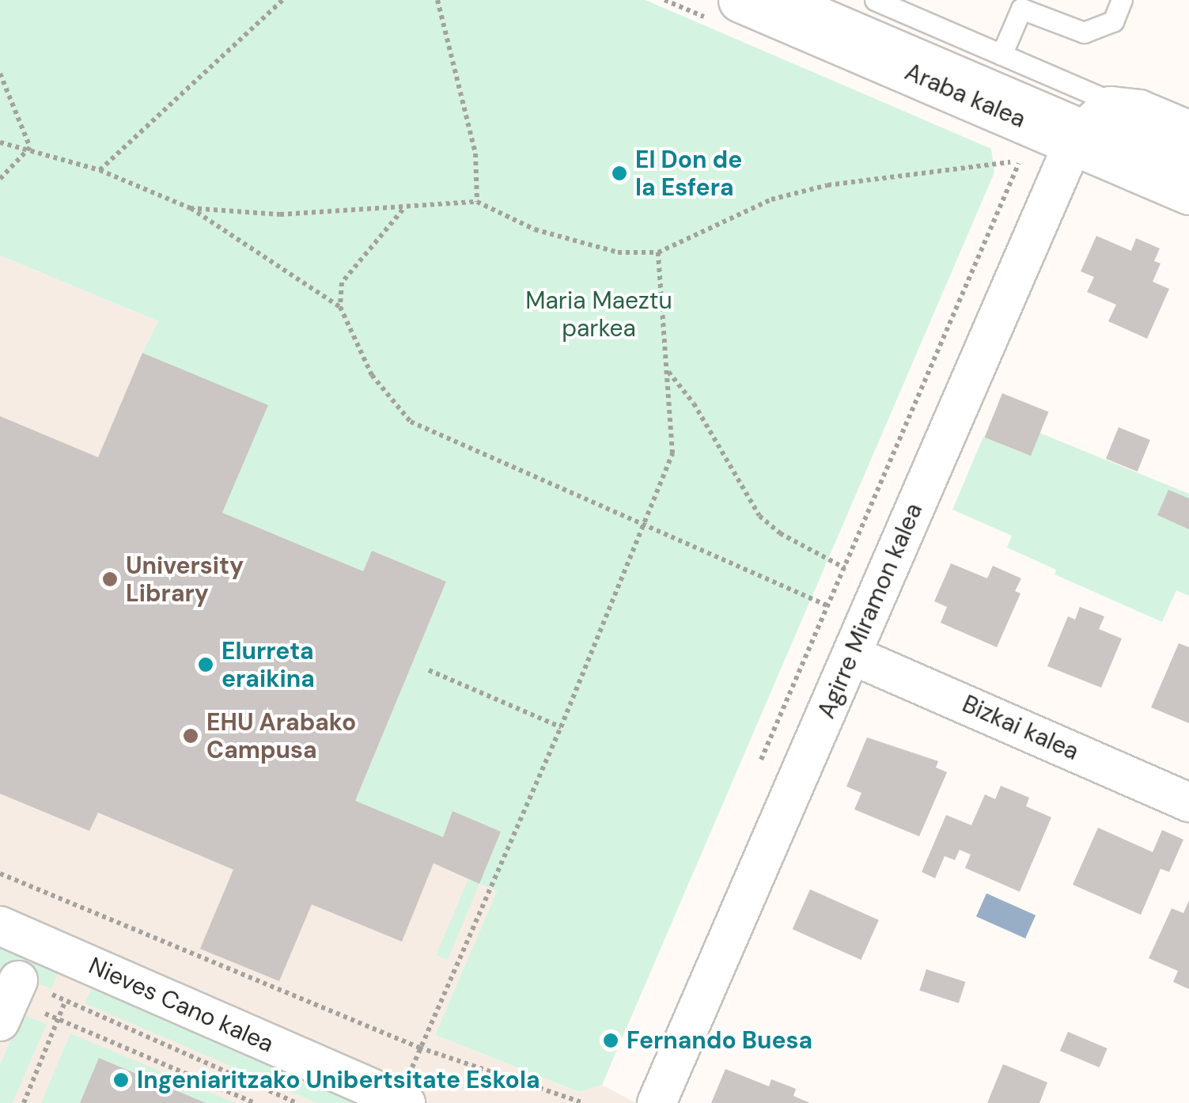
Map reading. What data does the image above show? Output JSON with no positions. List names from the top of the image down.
{
  "streets": {
    "street": [
      "Araba kalea",
      "Agirre Miramon kalea",
      "Bizkai kalea",
      "Nieves Cano kalea"
    ]
  },
  "crossings": [
    ["Araba kalea", "Agirre Miramon kalea"],
    ["Agirre Miramon kalea", "Bizkai kalea"]
  ],
  "parks": ["Maria Maeztu parkea"],
  "places": [
    "El Don de la Esfera",
    "University Library",
    "Elurreta eraikina",
    "EHU Arabako Campusa",
    "Fernando Buesa",
    "Ingeniaritzako Unibertsitate Eskola"
  ]
}
